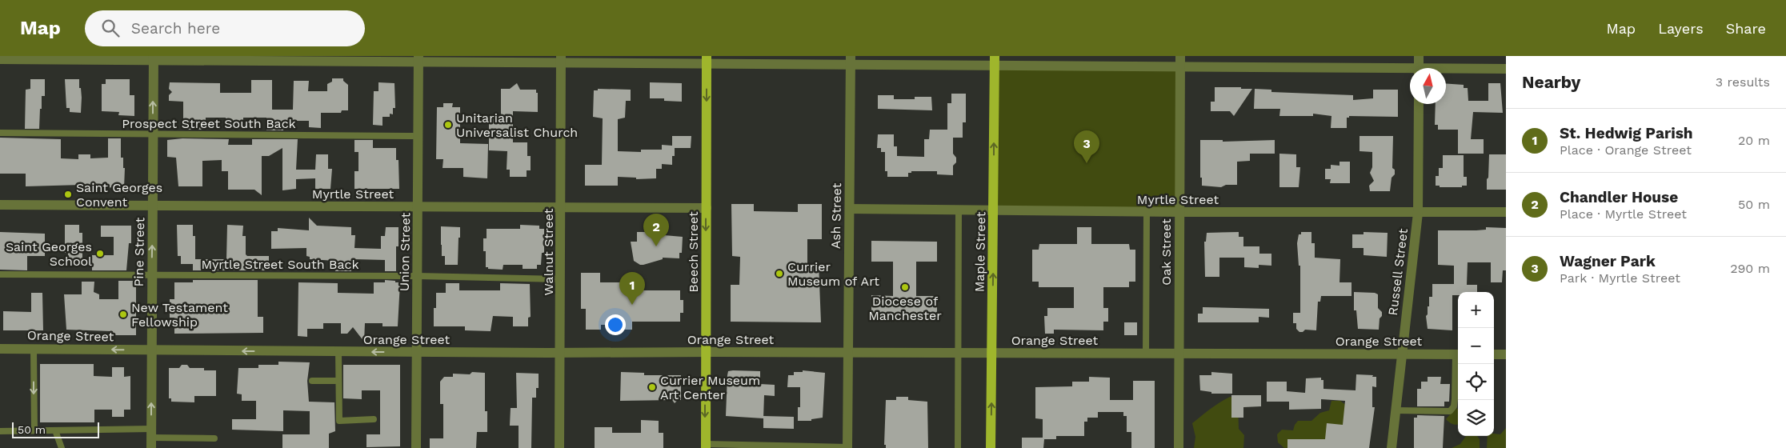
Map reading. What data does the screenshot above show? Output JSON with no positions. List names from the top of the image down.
{
  "streets": {
    "main road": ["Beech Street", "Maple Street"],
    "street": [
      "Myrtle Street",
      "Ash Street",
      "Pine Street",
      "Union Street",
      "Walnut Street",
      "Oak Street",
      "Russell Street",
      "Orange Street"
    ],
    "lane": ["Prospect Street South Back", "Myrtle Street South Back"]
  },
  "crossings": [
    ["Prospect Street South Back", "Pine Street"],
    ["Prospect Street South Back", "Union Street"],
    ["Myrtle Street", "Ash Street"],
    ["Myrtle Street", "Pine Street"],
    ["Myrtle Street", "Union Street"],
    ["Myrtle Street", "Walnut Street"],
    ["Myrtle Street", "Beech Street"],
    ["Myrtle Street", "Maple Street"],
    ["Myrtle Street", "Oak Street"],
    ["Myrtle Street", "Russell Street"],
    ["Ash Street", "Orange Street"],
    ["Pine Street", "Myrtle Street South Back"],
    ["Pine Street", "Orange Street"],
    ["Union Street", "Myrtle Street South Back"],
    ["Union Street", "Orange Street"],
    ["Walnut Street", "Myrtle Street South Back"],
    ["Walnut Street", "Orange Street"],
    ["Beech Street", "Orange Street"],
    ["Maple Street", "Orange Street"],
    ["Oak Street", "Orange Street"],
    ["Russell Street", "Orange Street"]
  ],
  "one_way": ["Pine Street", "Beech Street", "Maple Street"],
  "places": [
    "Unitarian Universalist Church",
    "Saint Georges Convent",
    "Saint Georges School",
    "Currier Museum of Art",
    "Diocese of Manchester",
    "New Testament Fellowship",
    "Currier Museum Art Center"
  ],
  "scale_bar": "50 m",
  "north": "top",
  "page": {
    "header": "Map",
    "search": "Search here",
    "nav": ["Map", "Layers", "Share"],
    "heading": ["Nearby", "3 results"],
    "list": [
      {
        "mark": "1",
        "name": "St. Hedwig Parish",
        "note": "Place · Orange Street",
        "value": "20 m"
      },
      {
        "mark": "2",
        "name": "Chandler House",
        "note": "Place · Myrtle Street",
        "value": "50 m"
      },
      {
        "mark": "3",
        "name": "Wagner Park",
        "note": "Park · Myrtle Street",
        "value": "290 m"
      }
    ],
    "pins": ["3", "2", "1"],
    "map_buttons": ["+", "−"],
    "scale": "50 m"
  }
}
